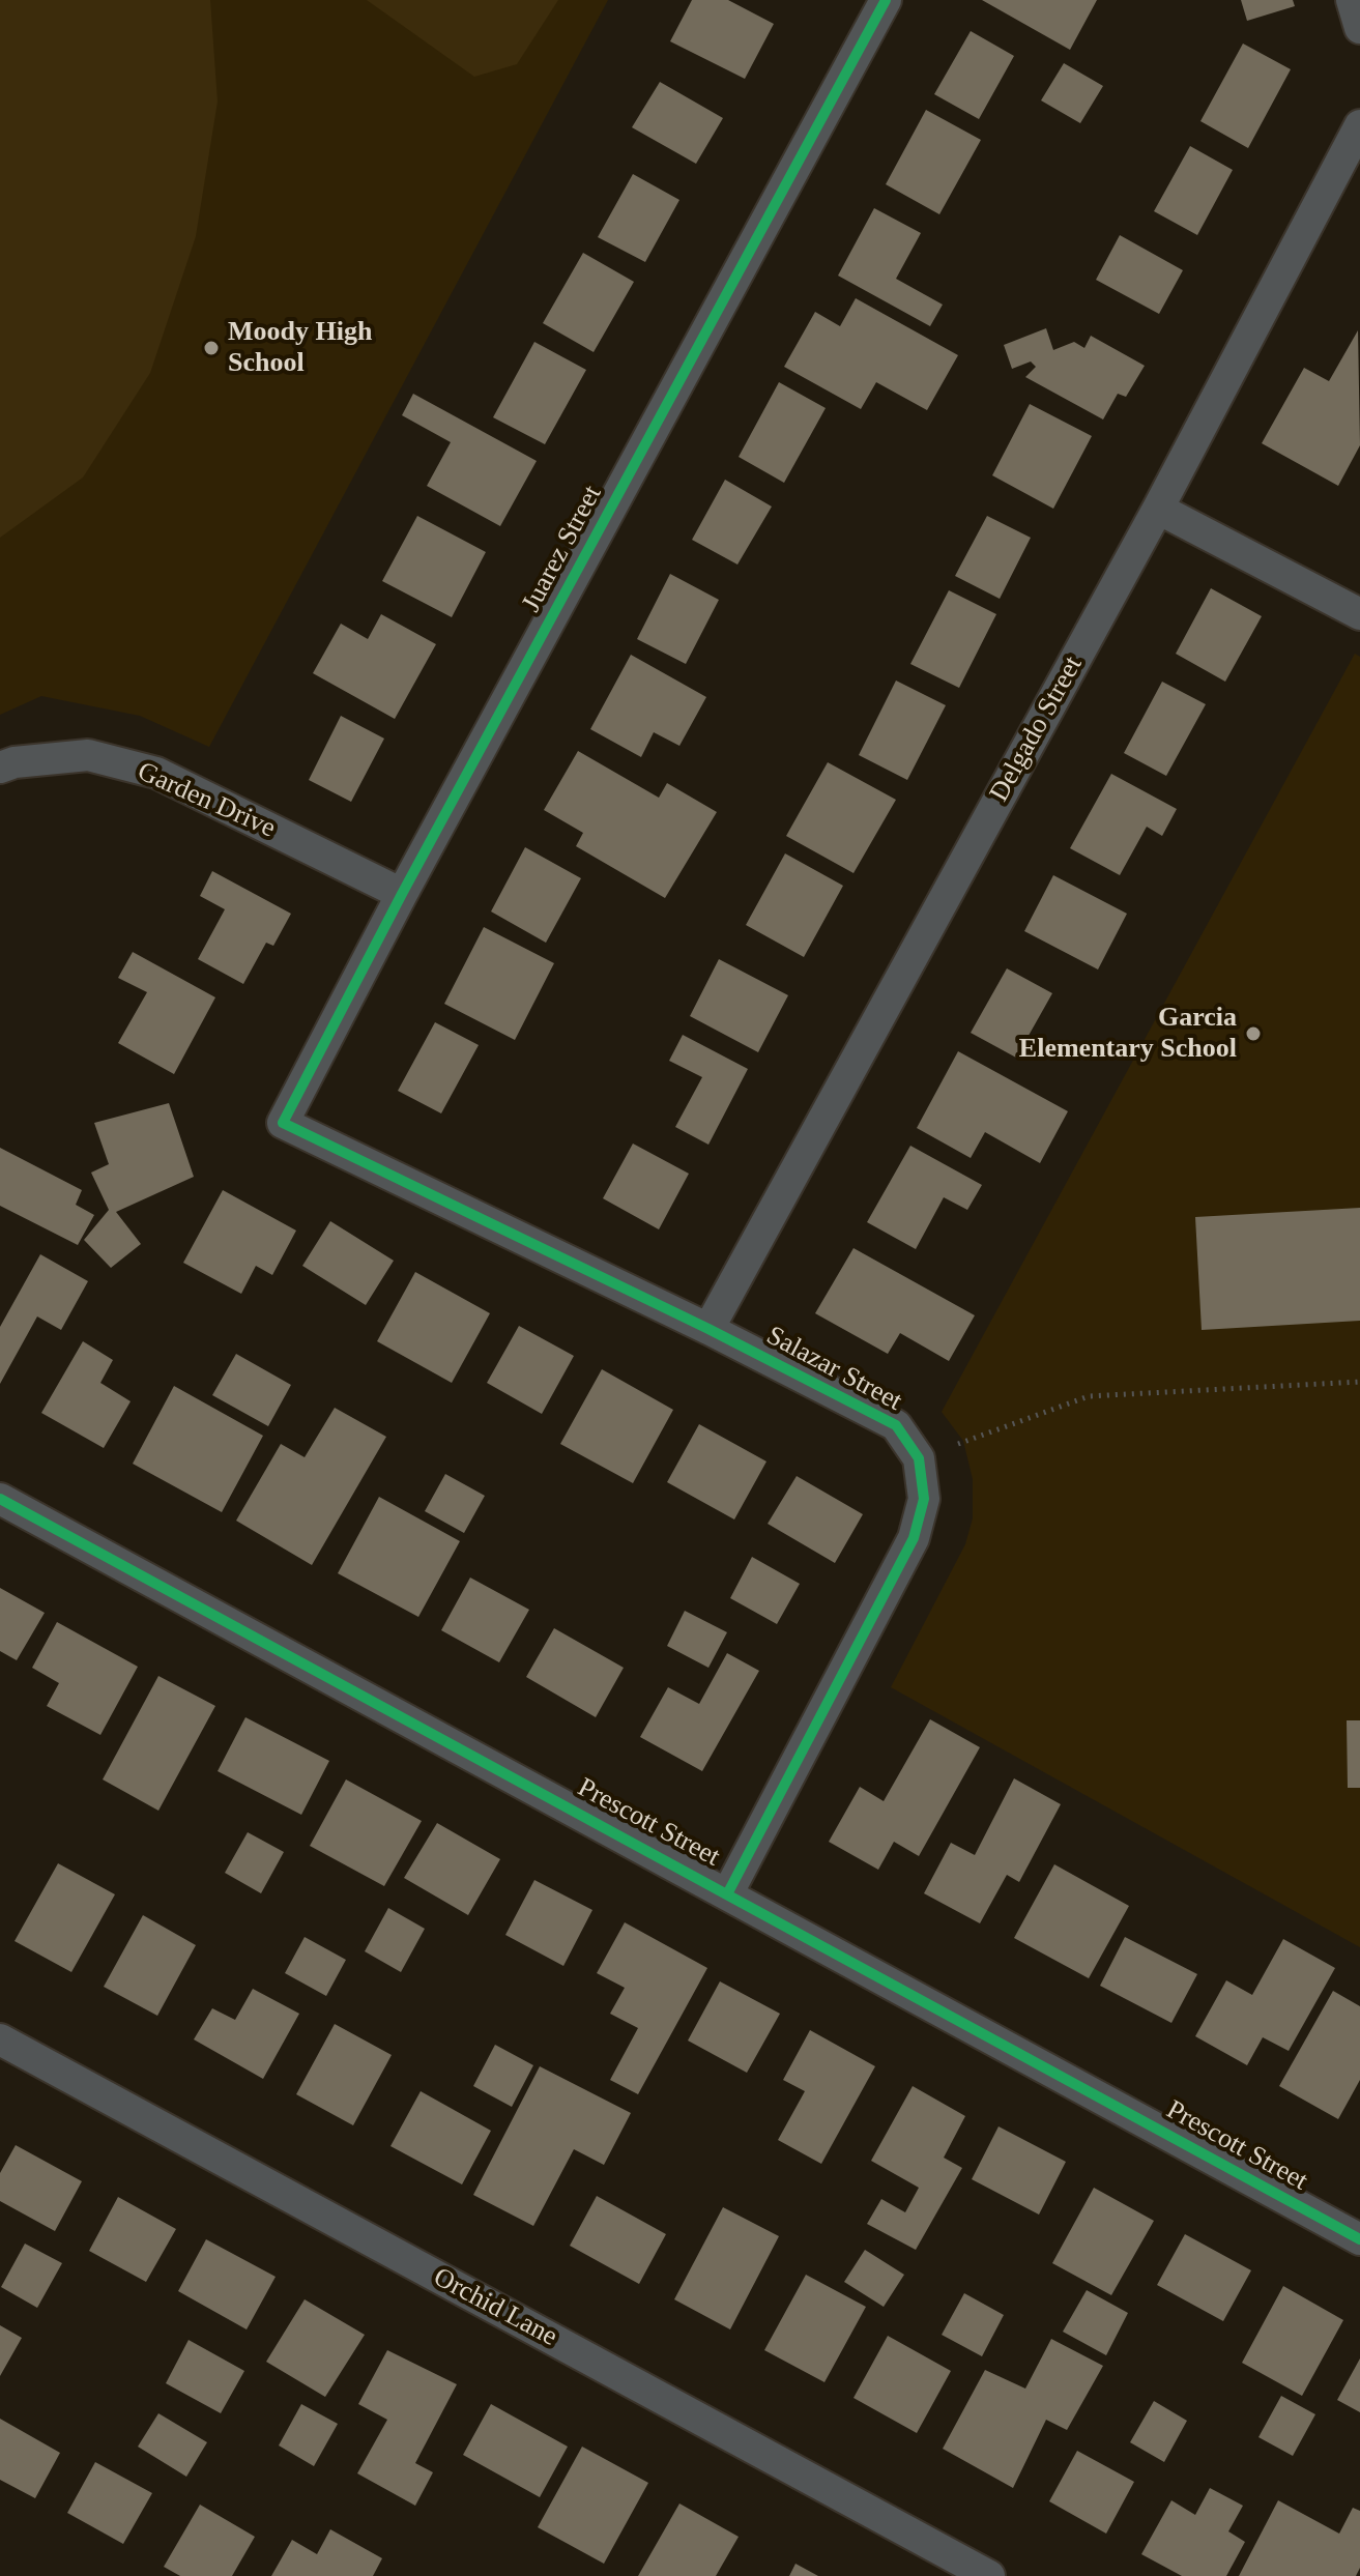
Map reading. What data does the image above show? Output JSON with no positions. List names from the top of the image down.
{
  "streets": {
    "street": [
      "Juarez Street",
      "Delgado Street",
      "Garden Drive",
      "Salazar Street",
      "Prescott Street",
      "Orchid Lane"
    ]
  },
  "crossings": [
    ["Juarez Street", "Garden Drive"],
    ["Juarez Street", "Salazar Street"],
    ["Delgado Street", "Salazar Street"],
    ["Salazar Street", "Prescott Street"]
  ],
  "places": ["Moody High School", "Garcia Elementary School"]
}
